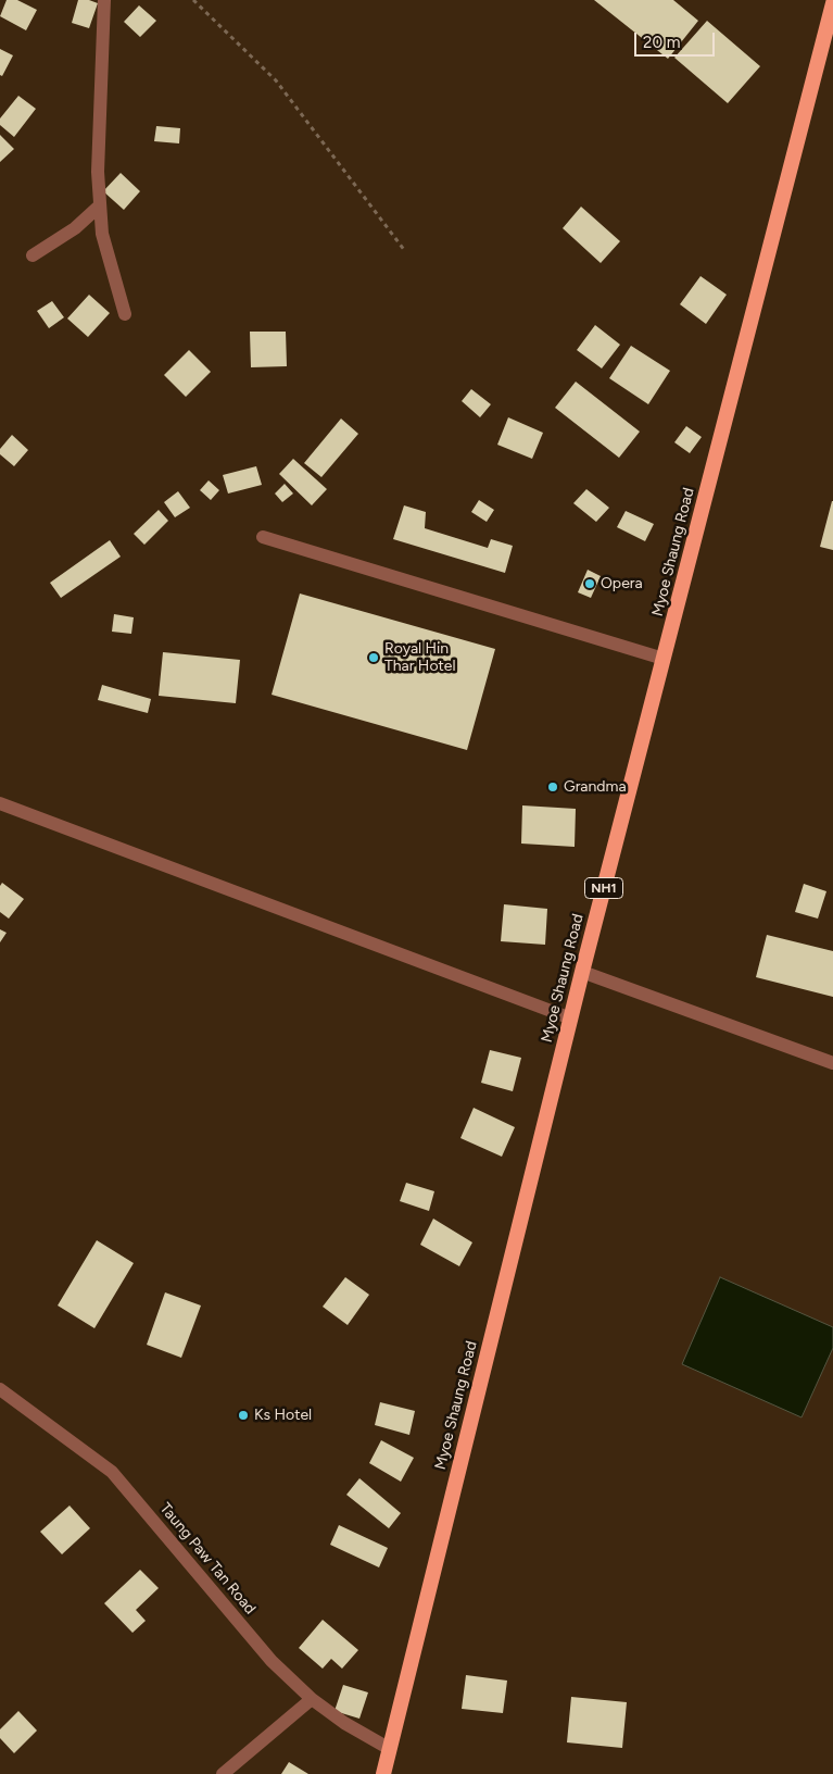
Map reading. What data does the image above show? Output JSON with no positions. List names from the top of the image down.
{
  "streets": {
    "highway": ["Myoe Shaung Road", "NH1"],
    "street": ["Taung Paw Tan Road"]
  },
  "crossings": [
    ["Myoe Shaung Road", "Taung Paw Tan Road"]
  ],
  "places": [
    "Opera",
    "Royal Hin Thar Hotel",
    "Grandma",
    "Ks Hotel"
  ],
  "scale_bar": "20 m"
}
